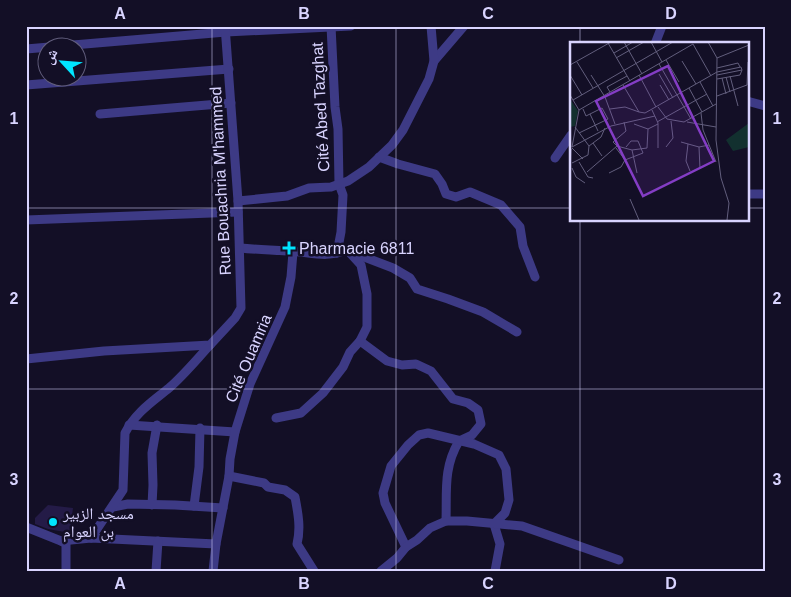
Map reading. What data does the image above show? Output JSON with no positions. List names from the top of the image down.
{
  "streets": {
    "street": ["Cité Abed Tazghat", "Rue Bouachria M'hammed", "Cité Ouamria"]
  },
  "crossings": [
    ["Cité Abed Tazghat", "Rue Bouachria M'hammed"]
  ],
  "places": {
    "health": ["Pharmacie 6811"],
    "other": ["مسجد الزبير بن العوام"]
  },
  "north": "top left",
  "grid": {
    "columns": [
      "A",
      "B",
      "C",
      "D"
    ],
    "rows": ["1", "2", "3"]
  }
}
